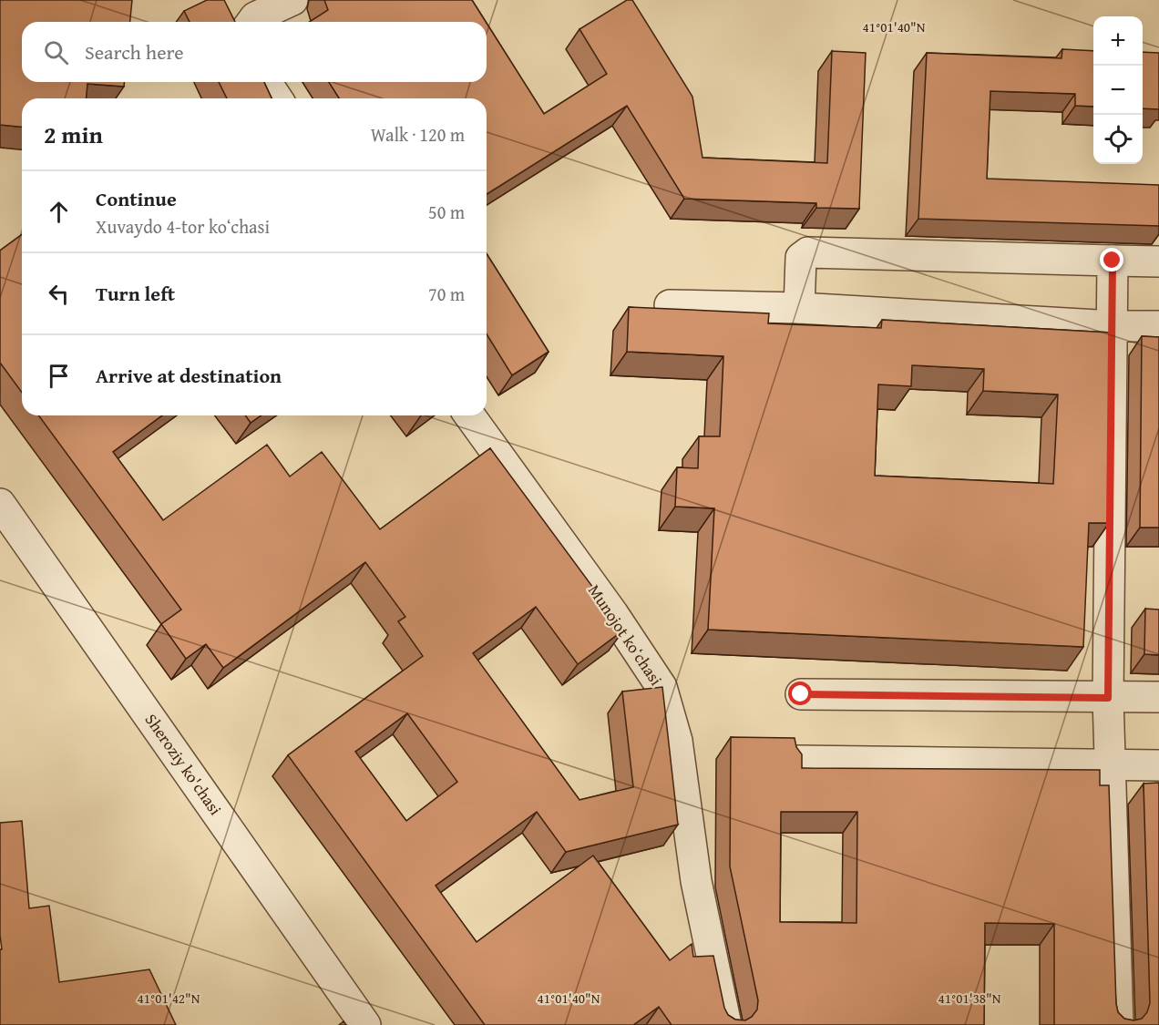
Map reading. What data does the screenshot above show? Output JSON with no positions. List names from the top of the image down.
{
  "streets": {
    "street": ["Munojot koʻchasi", "Sheroziy ko'chasi"]
  },
  "page": {
    "map_buttons": ["+", "−"],
    "search": "Search here",
    "heading": ["2 min", "Walk · 120 m"],
    "list": [
      ["Continue", "Xuvaydo 4-tor koʻchasi", "50 m"],
      ["Turn left", "70 m"],
      "Arrive at destination"
    ]
  },
  "coordinates": ["41°01'40\"N", "41°01'42\"N", "41°01'38\"N"]
}
